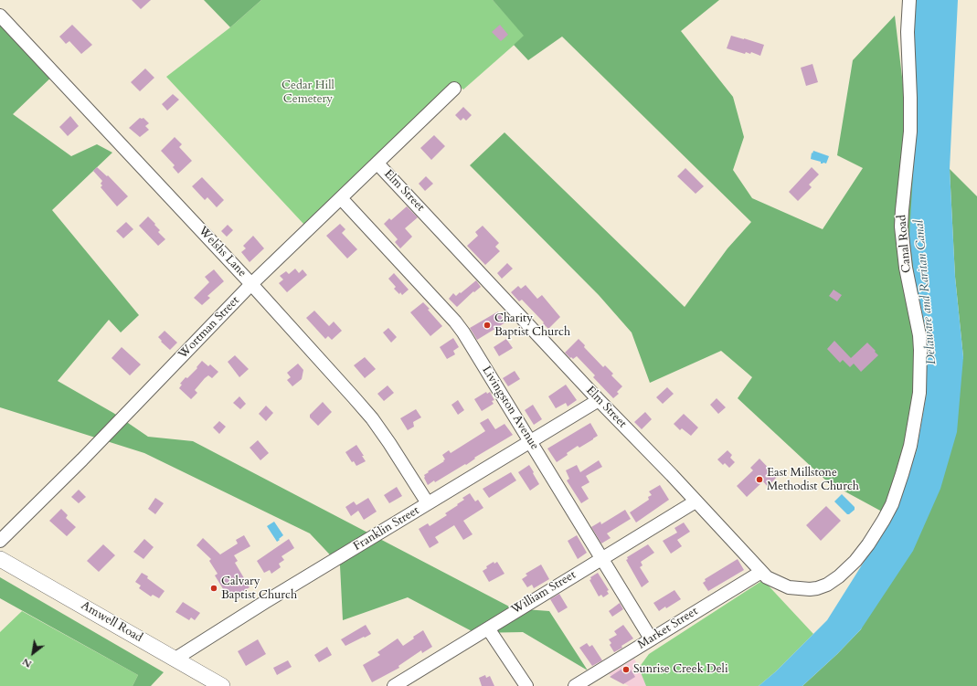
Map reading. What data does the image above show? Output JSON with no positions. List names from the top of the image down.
{
  "streets": {
    "main road": ["Amwell Road"],
    "street": [
      "Elm Street",
      "Canal Road",
      "Welshs Lane",
      "Wortman Street",
      "Livingston Avenue",
      "Franklin Street",
      "William Street",
      "Market Street"
    ]
  },
  "crossings": [
    ["Elm Street", "Canal Road"],
    ["Elm Street", "Wortman Street"],
    ["Elm Street", "Franklin Street"],
    ["Elm Street", "William Street"],
    ["Elm Street", "Market Street"],
    ["Welshs Lane", "Wortman Street"],
    ["Welshs Lane", "Franklin Street"],
    ["Wortman Street", "Livingston Avenue"],
    ["Livingston Avenue", "Franklin Street"],
    ["Livingston Avenue", "William Street"],
    ["Livingston Avenue", "Market Street"],
    ["Franklin Street", "Amwell Road"]
  ],
  "water": ["Delaware and Raritan Canal"],
  "parks": ["Cedar Hill Cemetery"],
  "places": [
    "Charity Baptist Church",
    "East Millstone Methodist Church",
    "Calvary Baptist Church",
    "Sunrise Creek Deli"
  ],
  "north": "bottom left"
}
